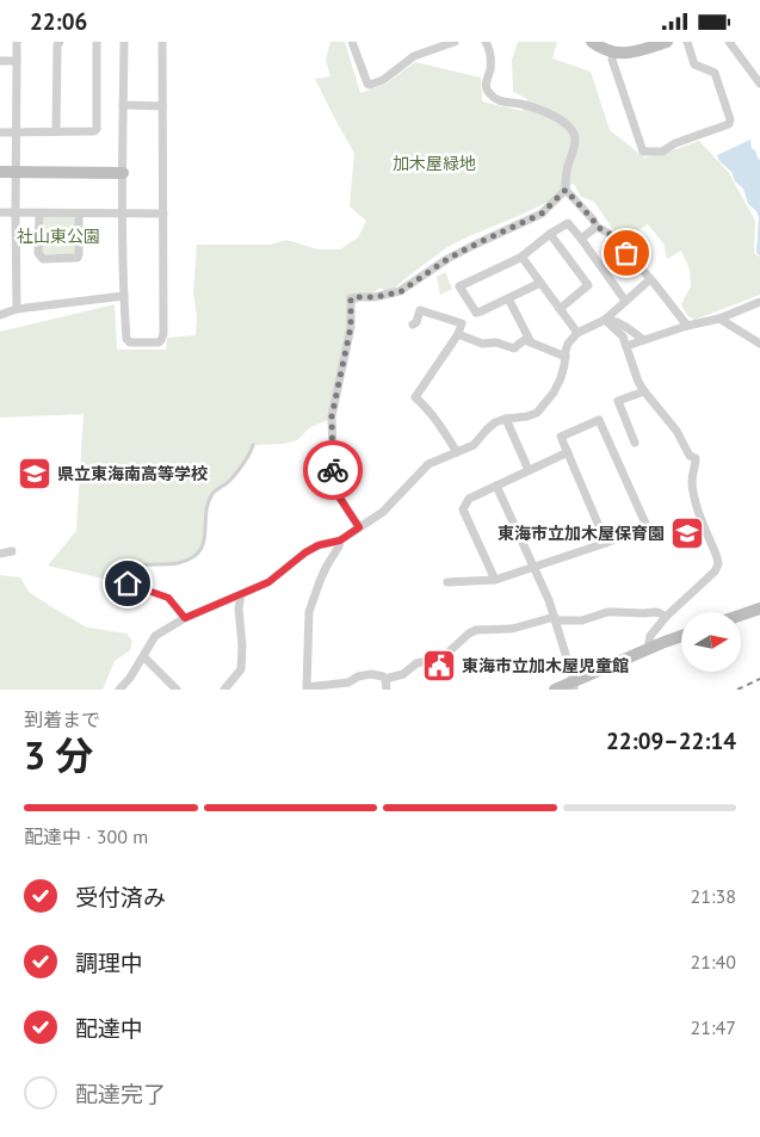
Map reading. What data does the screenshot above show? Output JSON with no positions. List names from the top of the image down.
{
  "parks": ["加木屋緑地", "社山東公園"],
  "places": {
    "school or university": ["県立東海南高等学校", "東海市立加木屋保育園"],
    "public building": ["東海市立加木屋児童館"]
  },
  "north": "right",
  "page": {
    "status": "22:06",
    "heading": ["3 分", "到着まで", "22:09–22:14"],
    "bar": "配達中 · 300 m",
    "list": [
      ["受付済み", "21:38"],
      ["調理中", "21:40"],
      ["配達中", "21:47"],
      "配達完了"
    ]
  }
}
